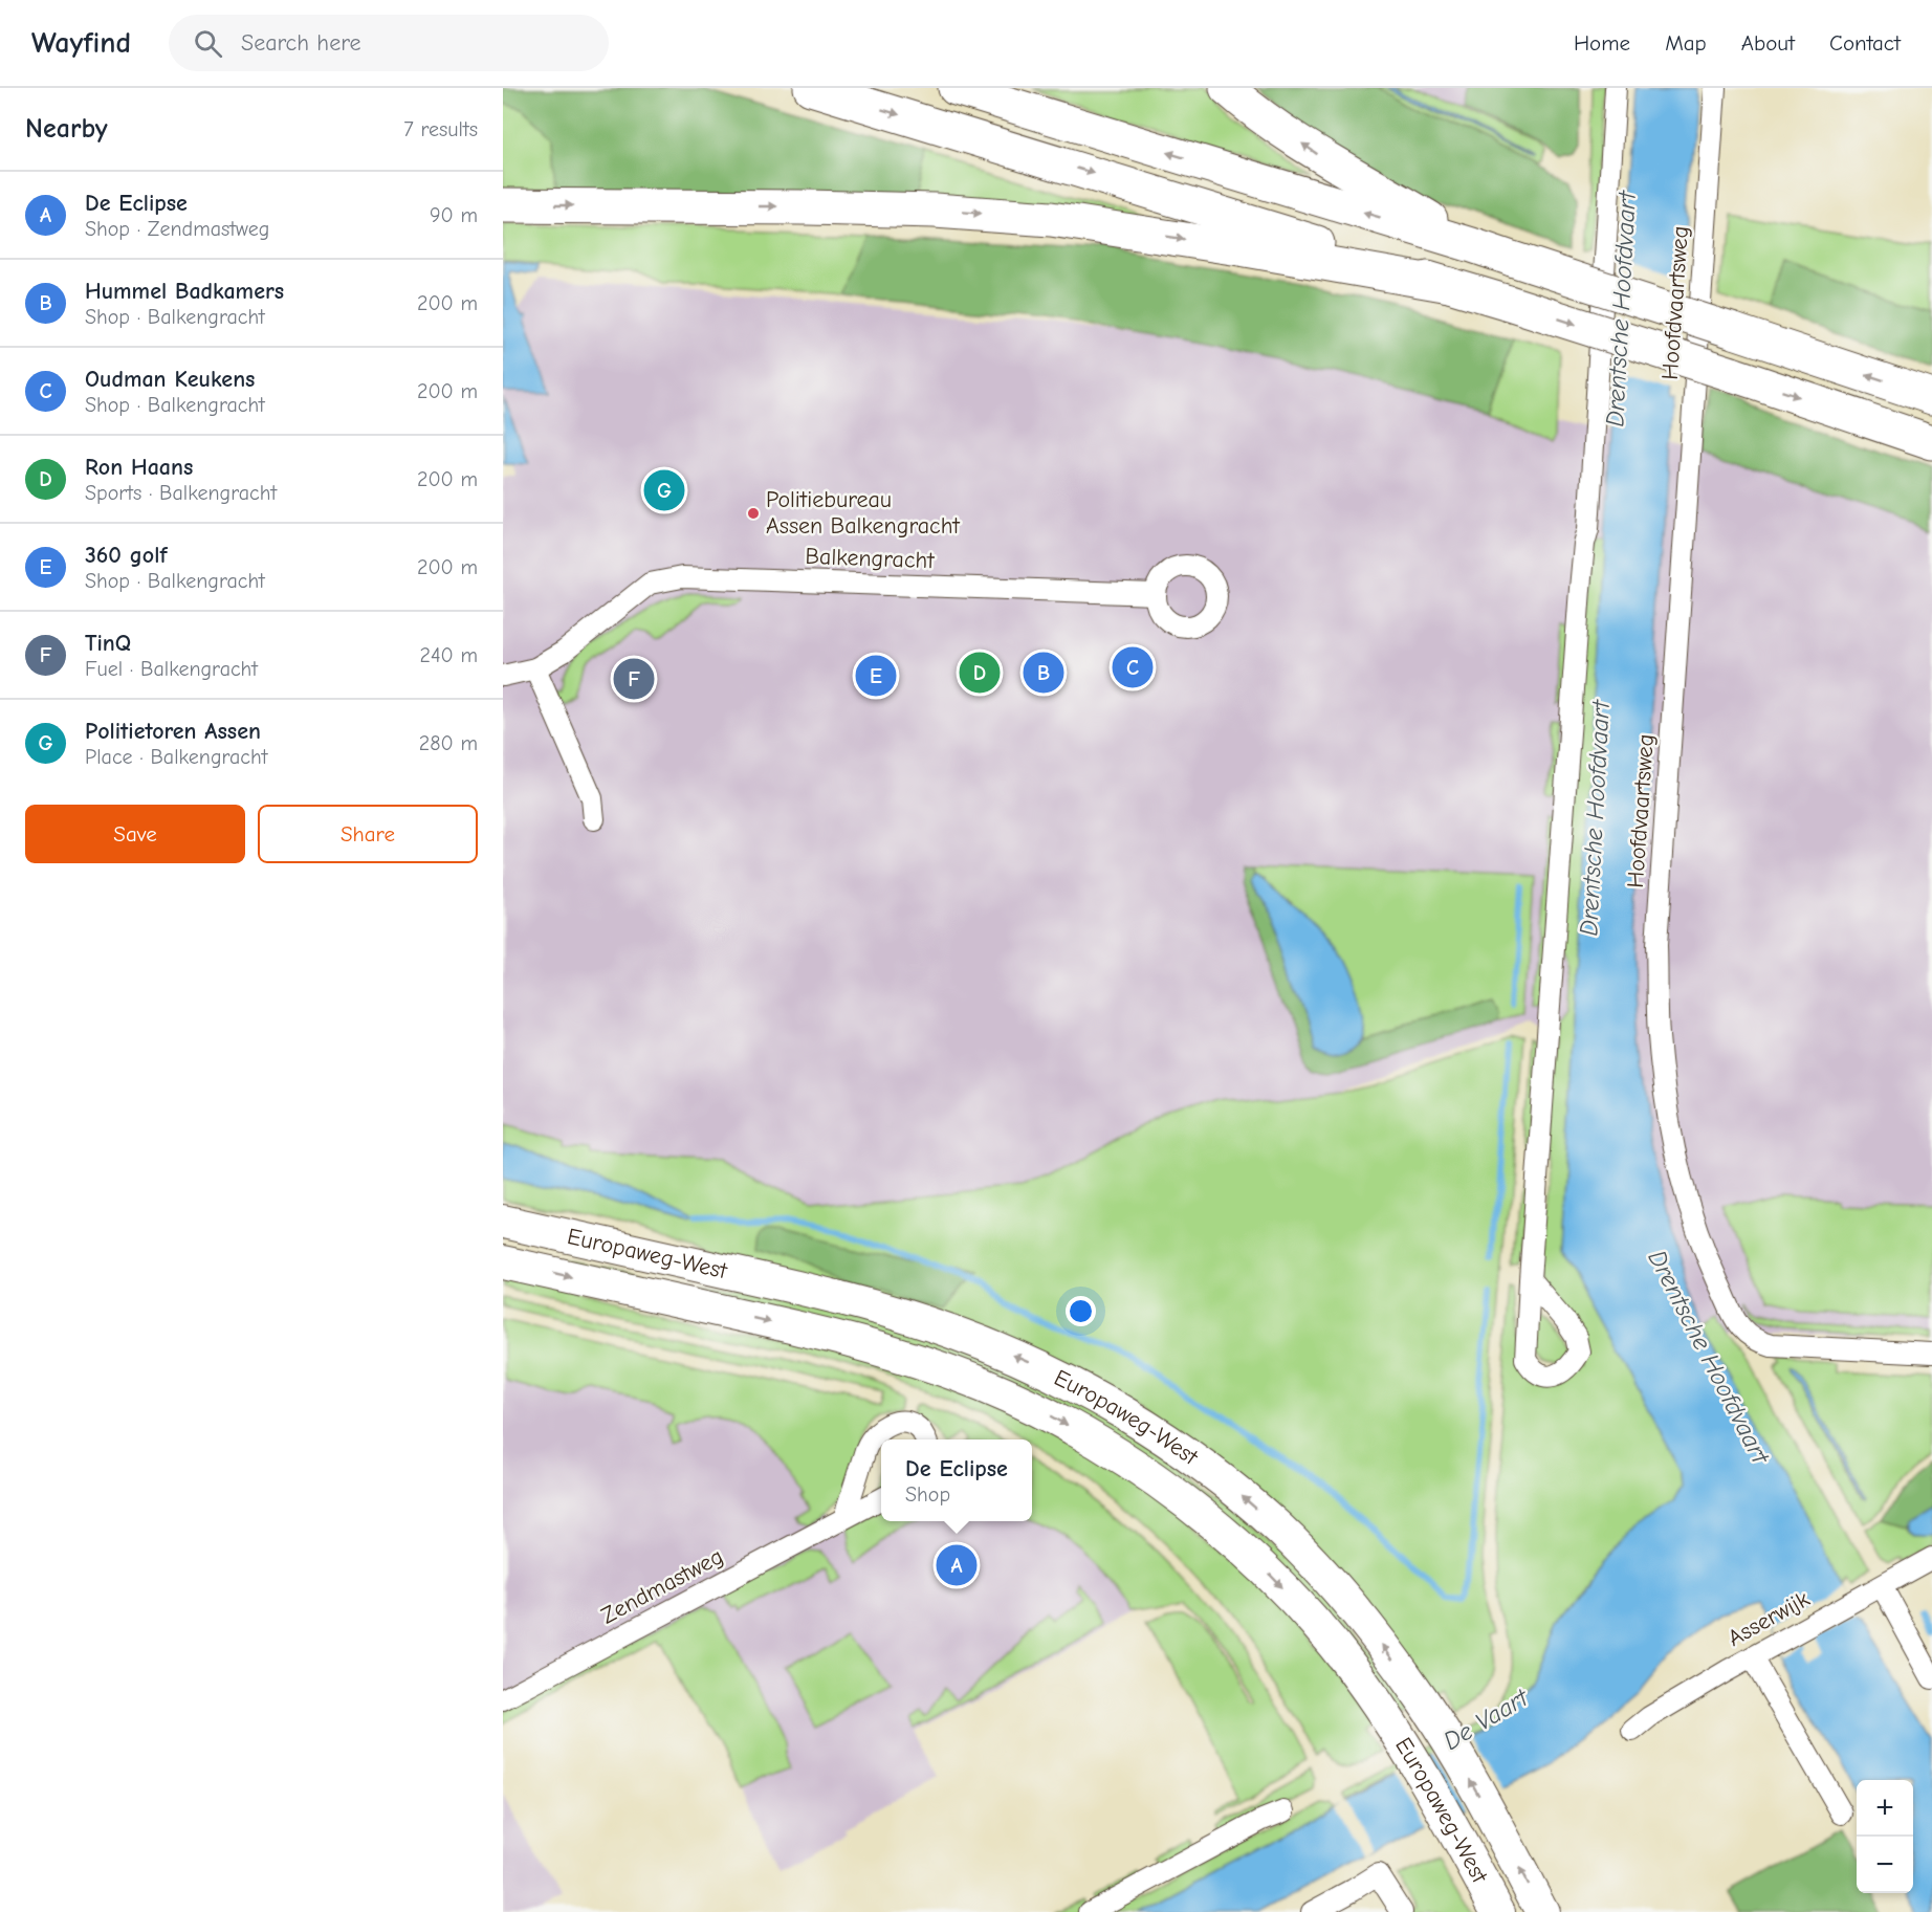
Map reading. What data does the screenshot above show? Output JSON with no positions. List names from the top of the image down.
{
  "streets": {
    "main road": ["Europaweg-West"],
    "street": [
      "Hoofdvaartsweg",
      "Balkengracht",
      "Zendmastweg",
      "Asserwijk"
    ]
  },
  "water": ["Drentsche Hoofdvaart", "De Vaart"],
  "places": ["Politiebureau Assen Balkengracht"],
  "page": {
    "header": "Wayfind",
    "search": "Search here",
    "nav": [
      "Home",
      "Map",
      "About",
      "Contact"
    ],
    "heading": ["Nearby", "7 results"],
    "list": [
      {
        "mark": "A",
        "name": "De Eclipse",
        "note": "Shop · Zendmastweg",
        "value": "90 m"
      },
      {
        "mark": "B",
        "name": "Hummel Badkamers",
        "note": "Shop · Balkengracht",
        "value": "200 m"
      },
      {
        "mark": "C",
        "name": "Oudman Keukens",
        "note": "Shop · Balkengracht",
        "value": "200 m"
      },
      {
        "mark": "D",
        "name": "Ron Haans",
        "note": "Sports · Balkengracht",
        "value": "200 m"
      },
      {
        "mark": "E",
        "name": "360 golf",
        "note": "Shop · Balkengracht",
        "value": "200 m"
      },
      {
        "mark": "F",
        "name": "TinQ",
        "note": "Fuel · Balkengracht",
        "value": "240 m"
      },
      {
        "mark": "G",
        "name": "Politietoren Assen",
        "note": "Place · Balkengracht",
        "value": "280 m"
      }
    ],
    "pins": [
      "G",
      "C",
      "B",
      "D",
      "E",
      "F",
      "A"
    ],
    "buttons": ["Save", "Share"],
    "popup": ["De Eclipse", "Shop"],
    "map_buttons": ["+", "−"]
  }
}
